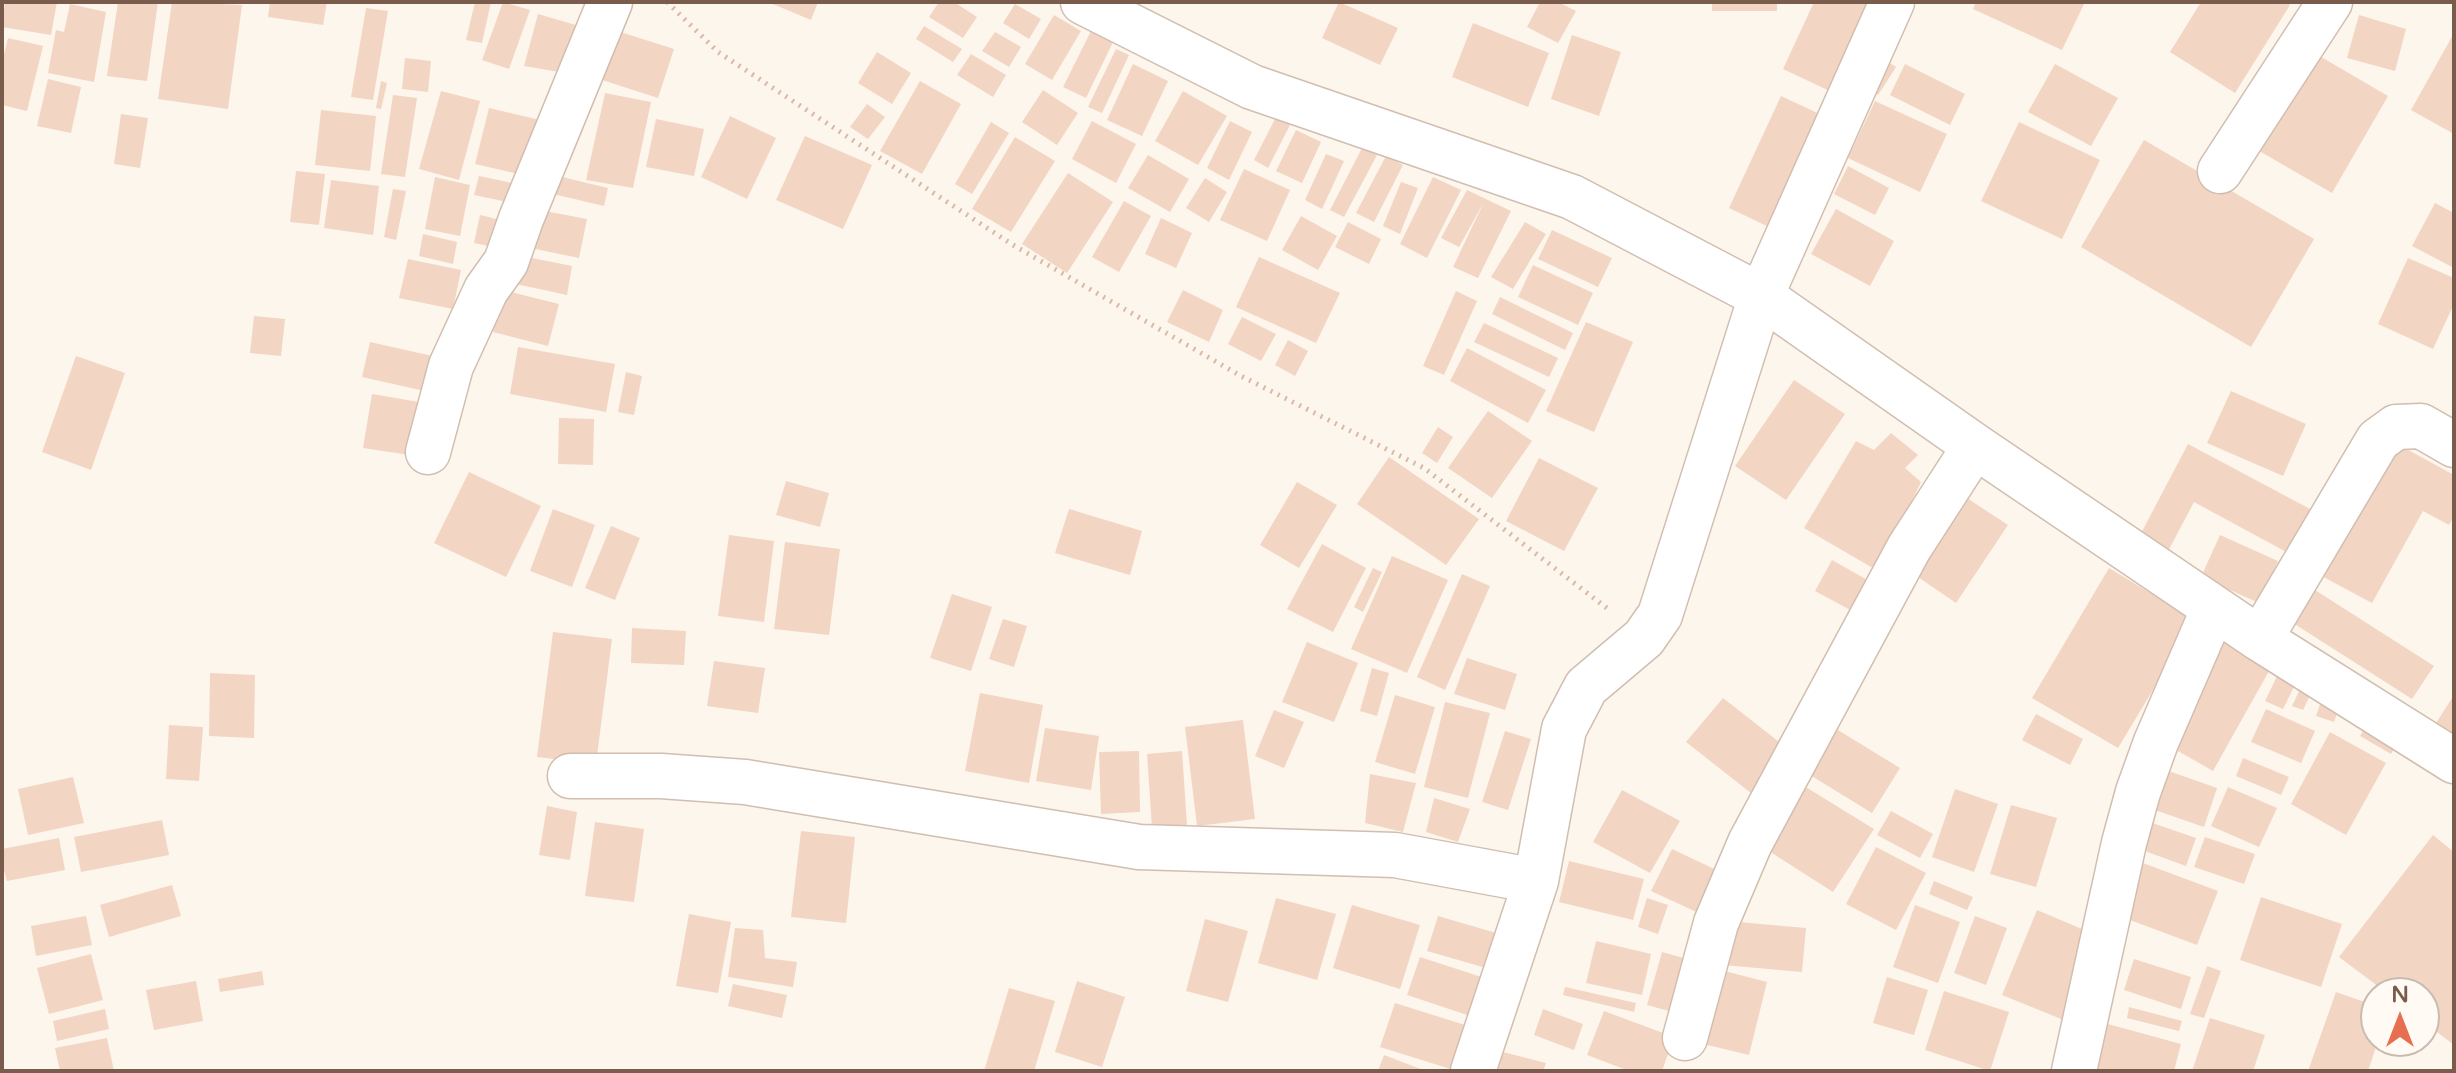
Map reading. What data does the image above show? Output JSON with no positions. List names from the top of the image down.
{
  "north": "top"
}
